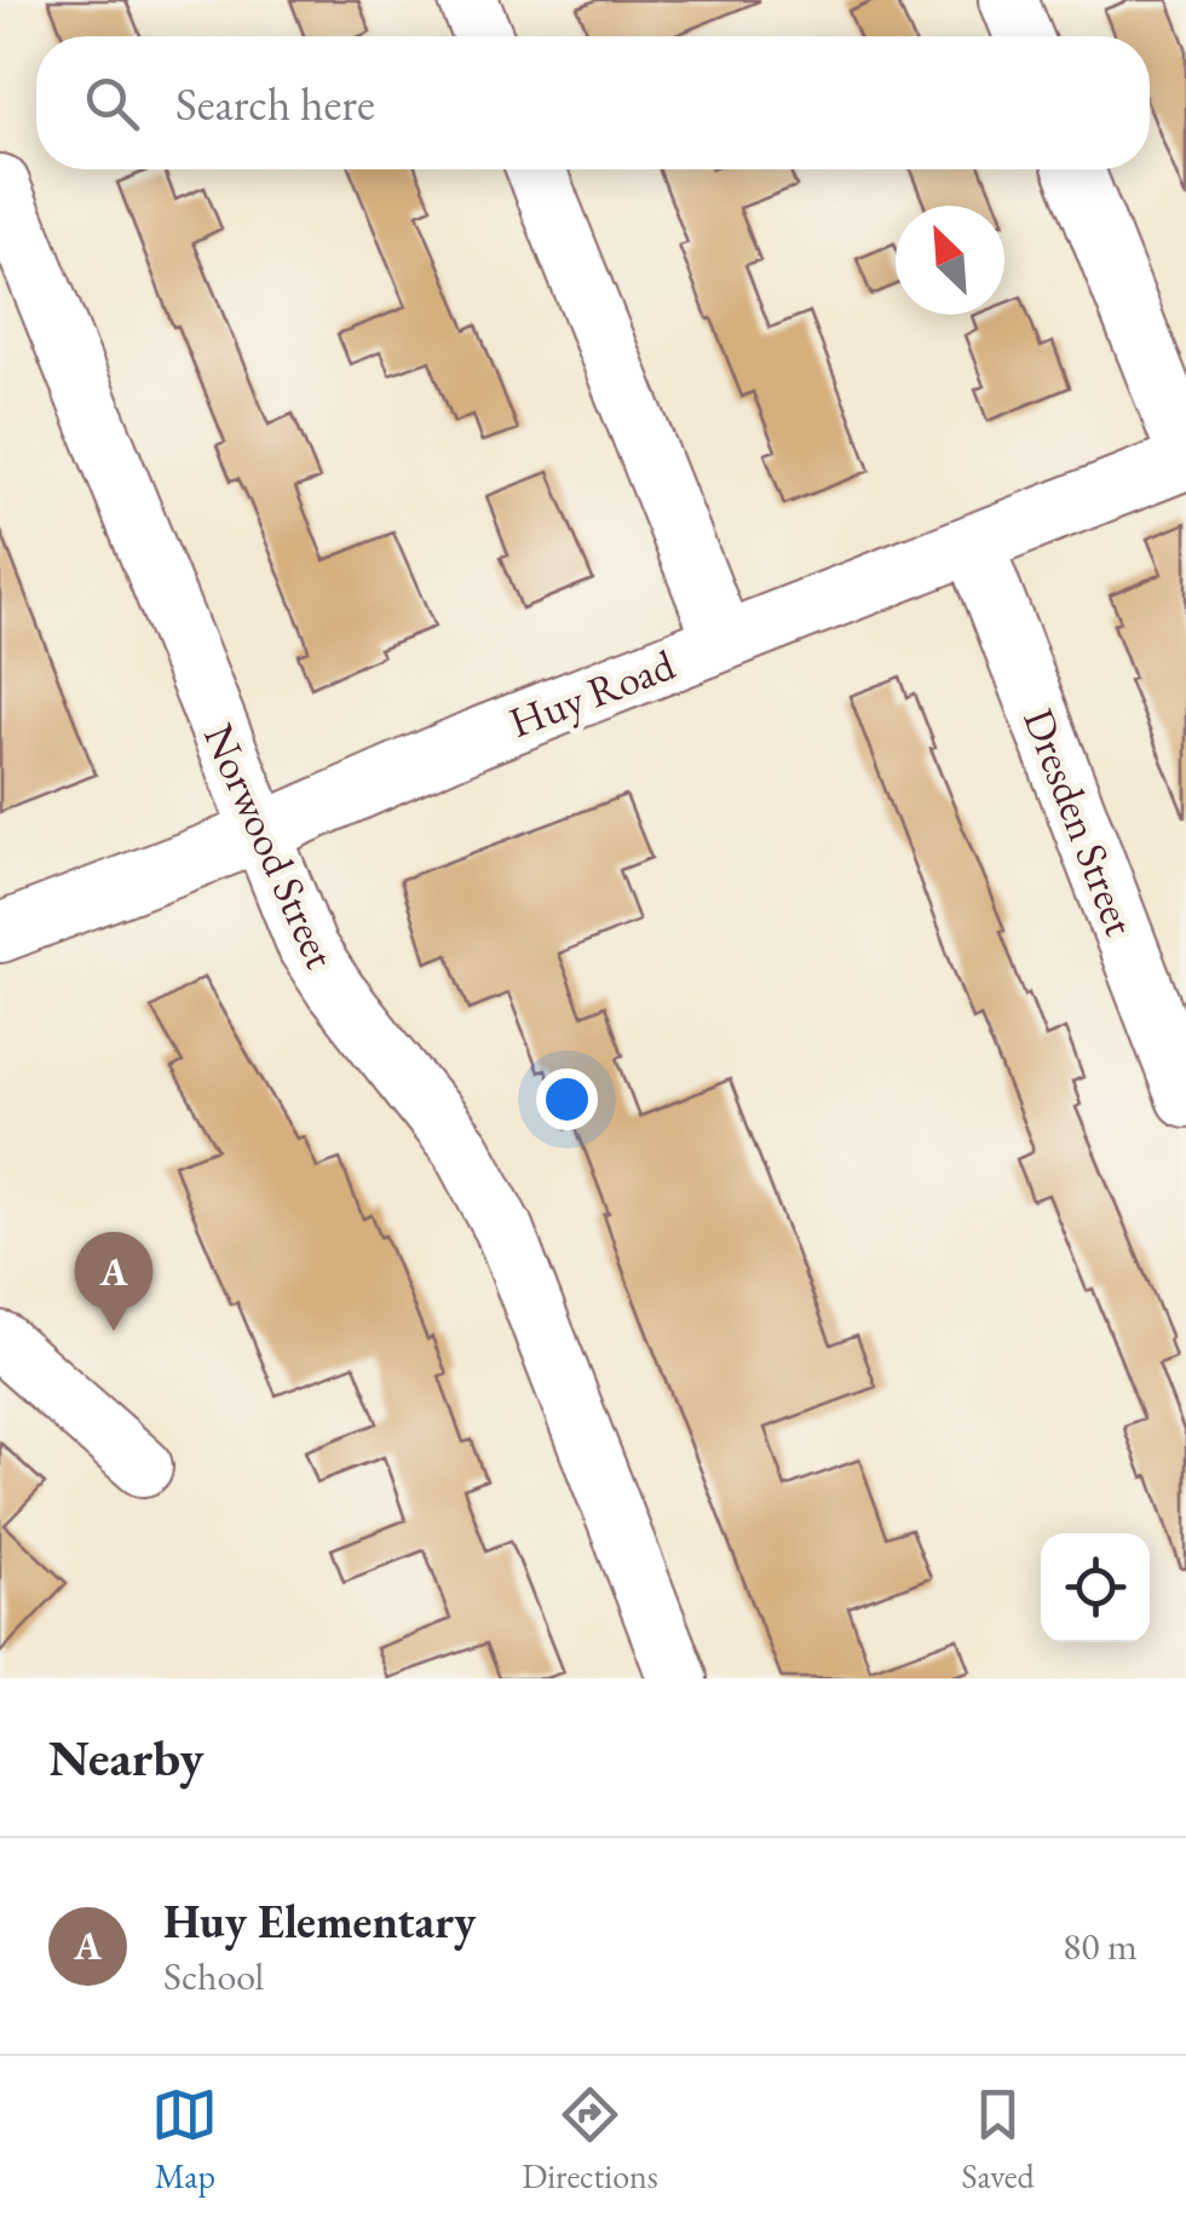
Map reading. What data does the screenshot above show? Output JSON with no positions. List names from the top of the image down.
{
  "streets": {
    "street": ["Huy Road", "Dresden Street", "Norwood Street"]
  },
  "crossings": [
    ["Huy Road", "Dresden Street"],
    ["Huy Road", "Norwood Street"]
  ],
  "north": "top left",
  "page": {
    "search": "Search here",
    "pins": "A",
    "heading": "Nearby",
    "list": [
      {
        "mark": "A",
        "name": "Huy Elementary",
        "note": "School",
        "value": "80 m"
      }
    ],
    "nav": ["Map", "Directions", "Saved"]
  }
}
